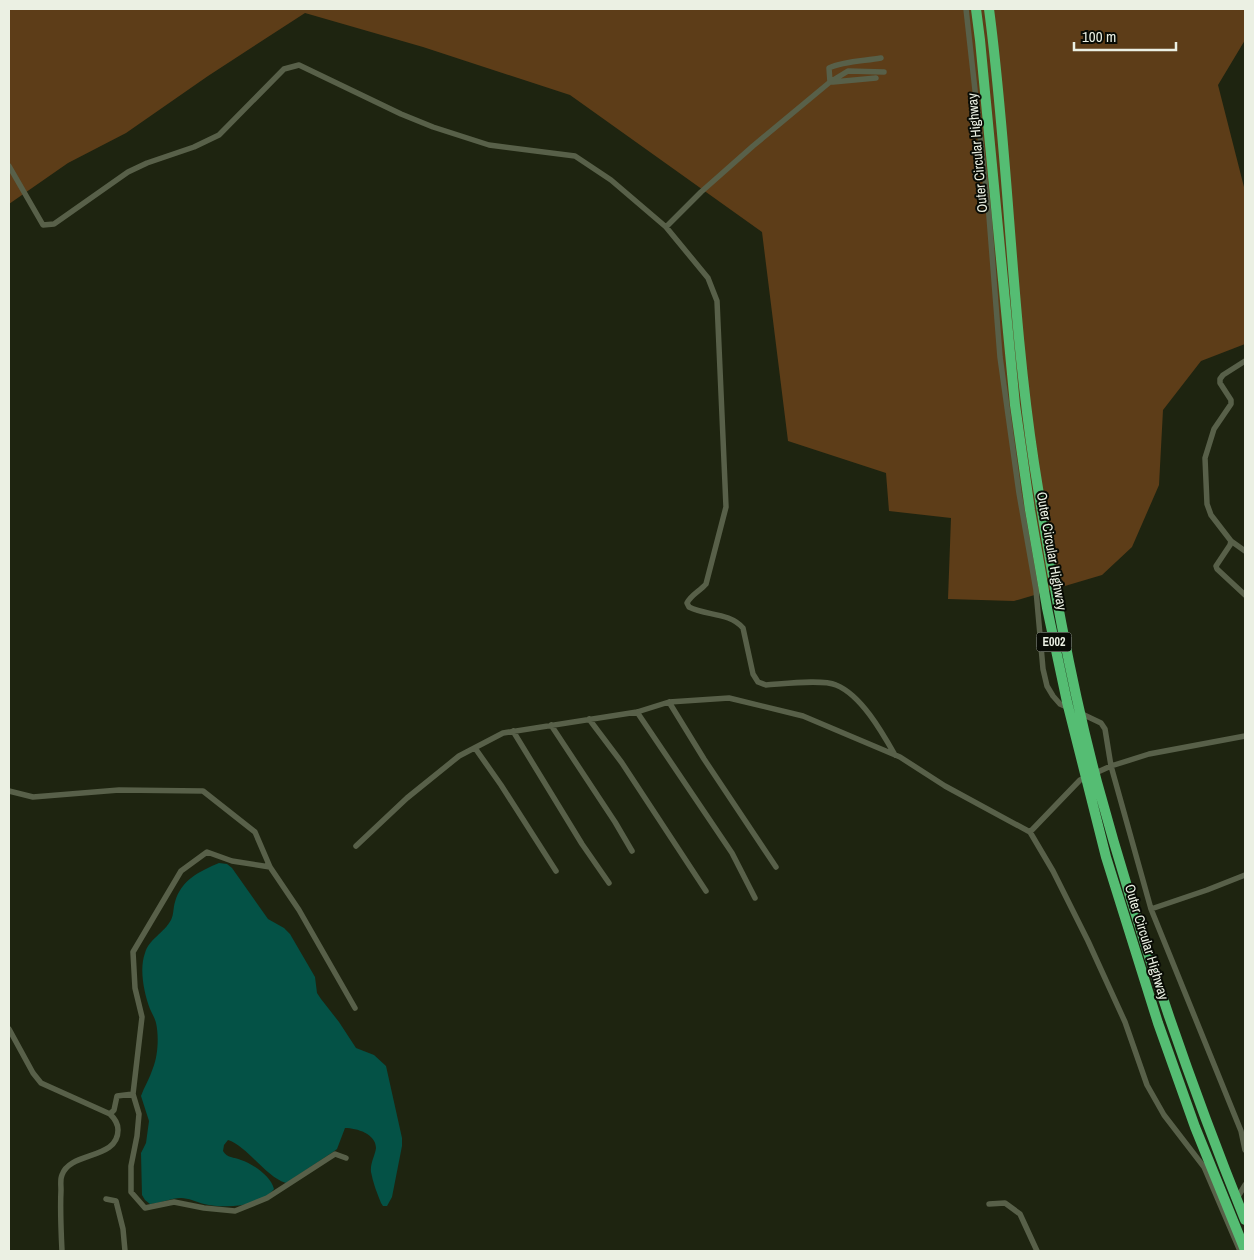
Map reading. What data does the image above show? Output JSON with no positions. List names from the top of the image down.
{
  "streets": {
    "highway": ["Outer Circular Highway", "E002"]
  },
  "scale_bar": "100 m"
}
